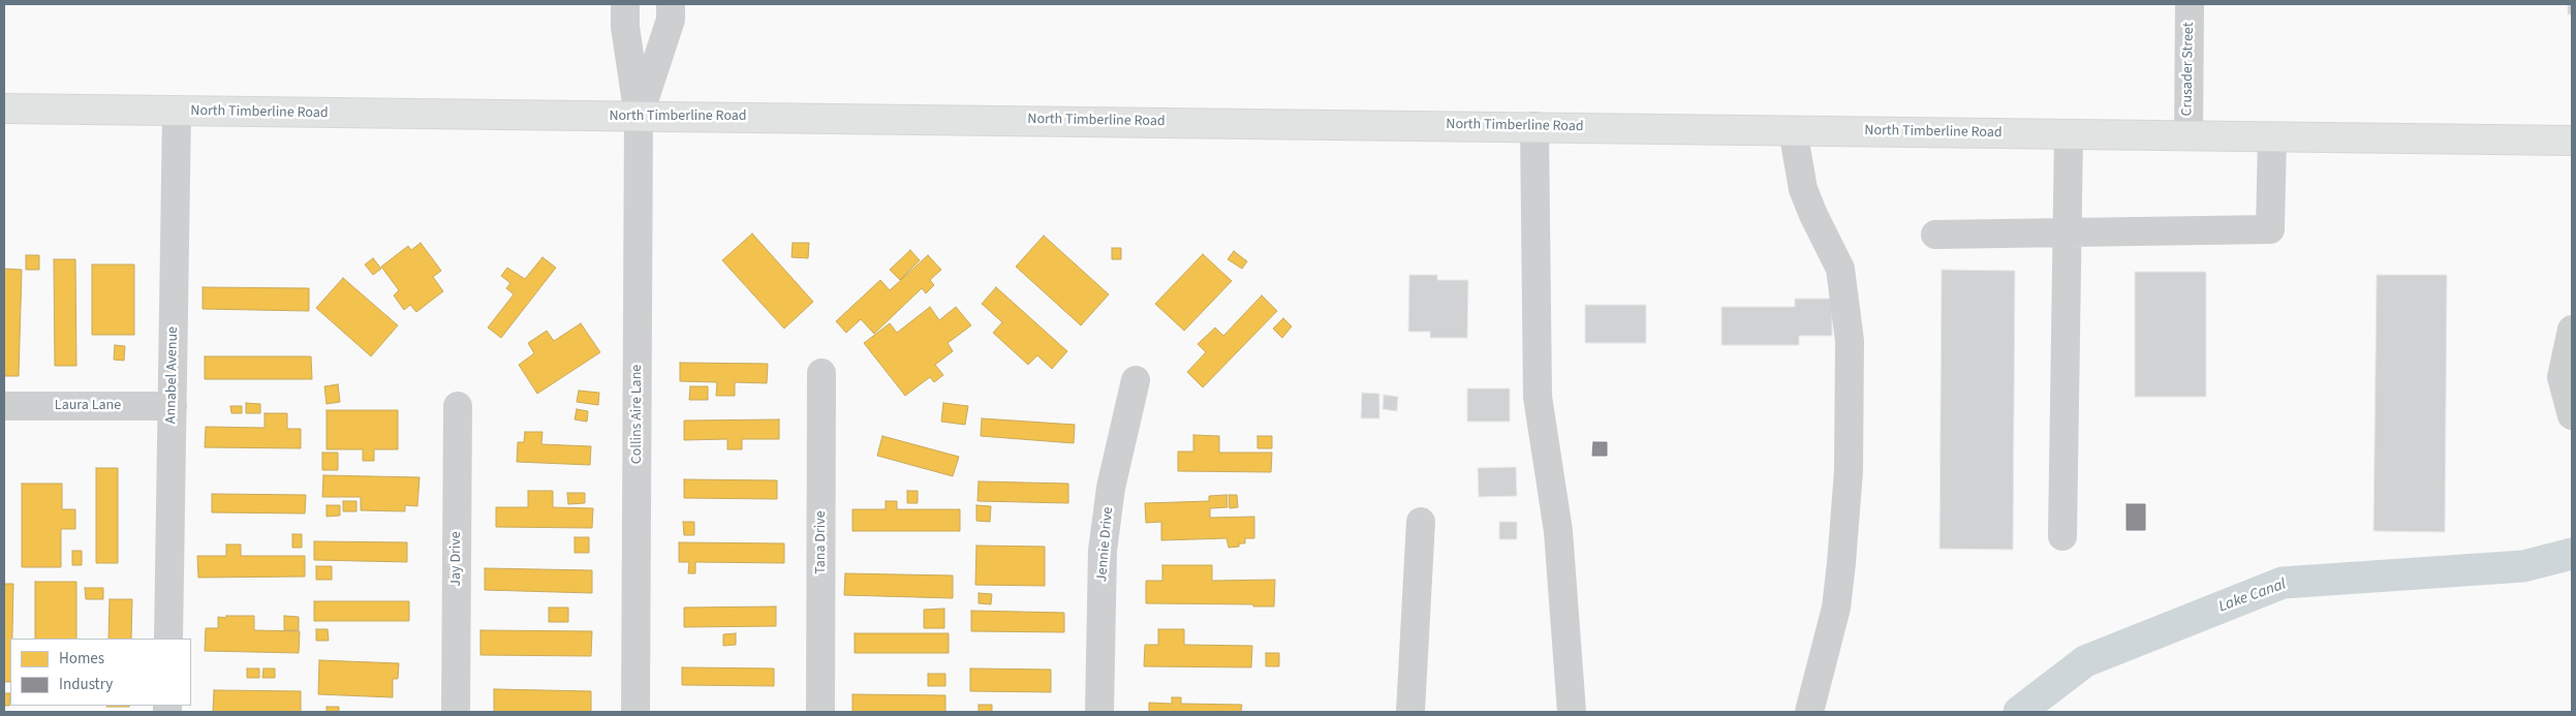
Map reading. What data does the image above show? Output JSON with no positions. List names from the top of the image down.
{
  "streets": {
    "main road": ["North Timberline Road"],
    "street": [
      "Crusader Street",
      "Annabel Avenue",
      "Laura Lane",
      "Collins Aire Lane",
      "Tana Drive",
      "Jennie Drive",
      "Jay Drive"
    ]
  },
  "crossings": [
    ["Crusader Street", "North Timberline Road"],
    ["North Timberline Road", "Annabel Avenue"],
    ["North Timberline Road", "Collins Aire Lane"],
    ["Annabel Avenue", "Laura Lane"]
  ],
  "water": ["Lake Canal"],
  "legend": ["Homes", "Industry"]
}
